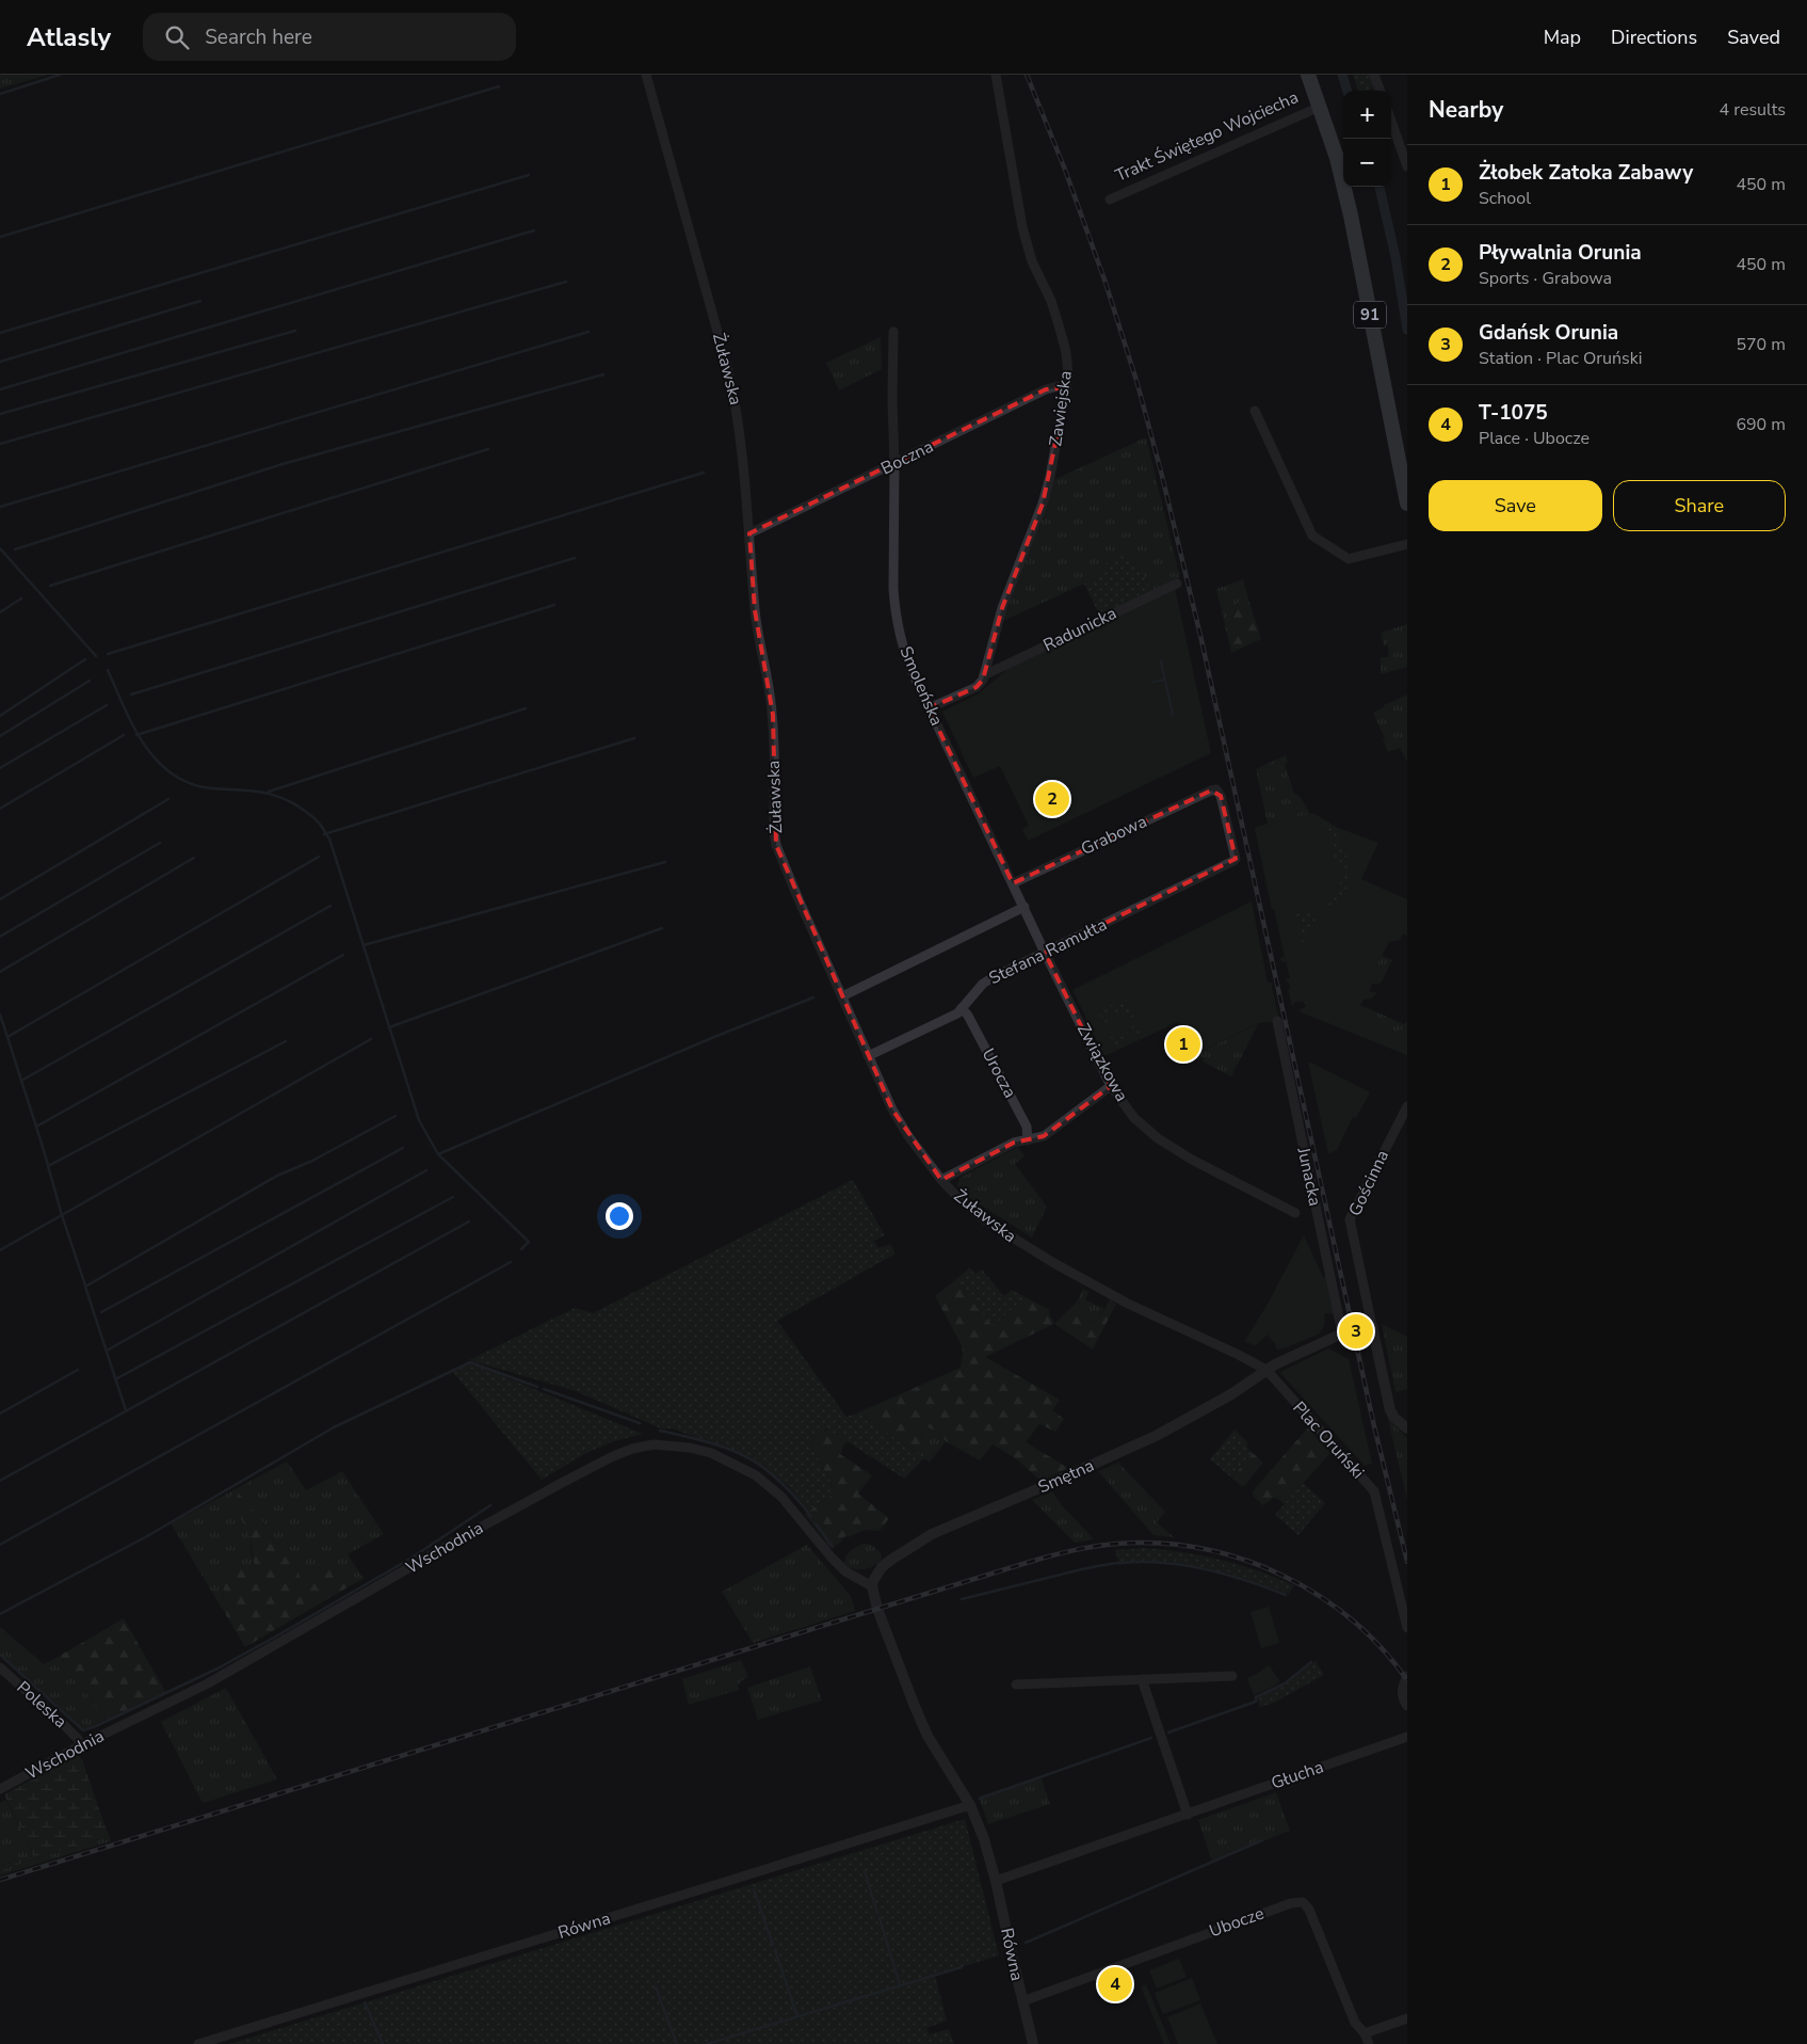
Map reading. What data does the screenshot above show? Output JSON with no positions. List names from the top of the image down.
{
  "streets": {
    "main road": ["Trakt Świętego Wojciecha", "91"],
    "street": [
      "Żuławska",
      "Zawiejska",
      "Boczna",
      "Radunicka",
      "Smoleńska",
      "Grabowa",
      "Stefana Ramułta",
      "Związkowa",
      "Urocza",
      "Junacka",
      "Gościnna",
      "Plac Oruński",
      "Smętna",
      "Wschodnia",
      "Poleska",
      "Głucha",
      "Ubocze",
      "Równa"
    ]
  },
  "crossings": [
    ["Żuławska", "Boczna"],
    ["Żuławska", "Stefana Ramułta"],
    ["Żuławska", "Plac Oruński"],
    ["Żuławska", "Smętna"],
    ["Zawiejska", "Boczna"],
    ["Zawiejska", "Radunicka"],
    ["Boczna", "Smoleńska"],
    ["Smoleńska", "Grabowa"],
    ["Smoleńska", "Stefana Ramułta"],
    ["Smoleńska", "Związkowa"],
    ["Grabowa", "Stefana Ramułta"],
    ["Stefana Ramułta", "Związkowa"],
    ["Stefana Ramułta", "Urocza"],
    ["Plac Oruński", "Smętna"],
    ["Smętna", "Wschodnia"],
    ["Smętna", "Równa"],
    ["Wschodnia", "Poleska"],
    ["Wschodnia", "Równa"],
    ["Głucha", "Równa"],
    ["Ubocze", "Równa"]
  ],
  "page": {
    "header": "Atlasly",
    "search": "Search here",
    "nav": ["Map", "Directions", "Saved"],
    "heading": ["Nearby", "4 results"],
    "map_buttons": ["+", "−"],
    "list": [
      {
        "mark": "1",
        "name": "Żłobek Zatoka Zabawy",
        "note": "School",
        "value": "450 m"
      },
      {
        "mark": "2",
        "name": "Pływalnia Orunia",
        "note": "Sports · Grabowa",
        "value": "450 m"
      },
      {
        "mark": "3",
        "name": "Gdańsk Orunia",
        "note": "Station · Plac Oruński",
        "value": "570 m"
      },
      {
        "mark": "4",
        "name": "T-1075",
        "note": "Place · Ubocze",
        "value": "690 m"
      }
    ],
    "buttons": ["Save", "Share"],
    "pins": [
      "2",
      "1",
      "3",
      "4"
    ]
  }
}
